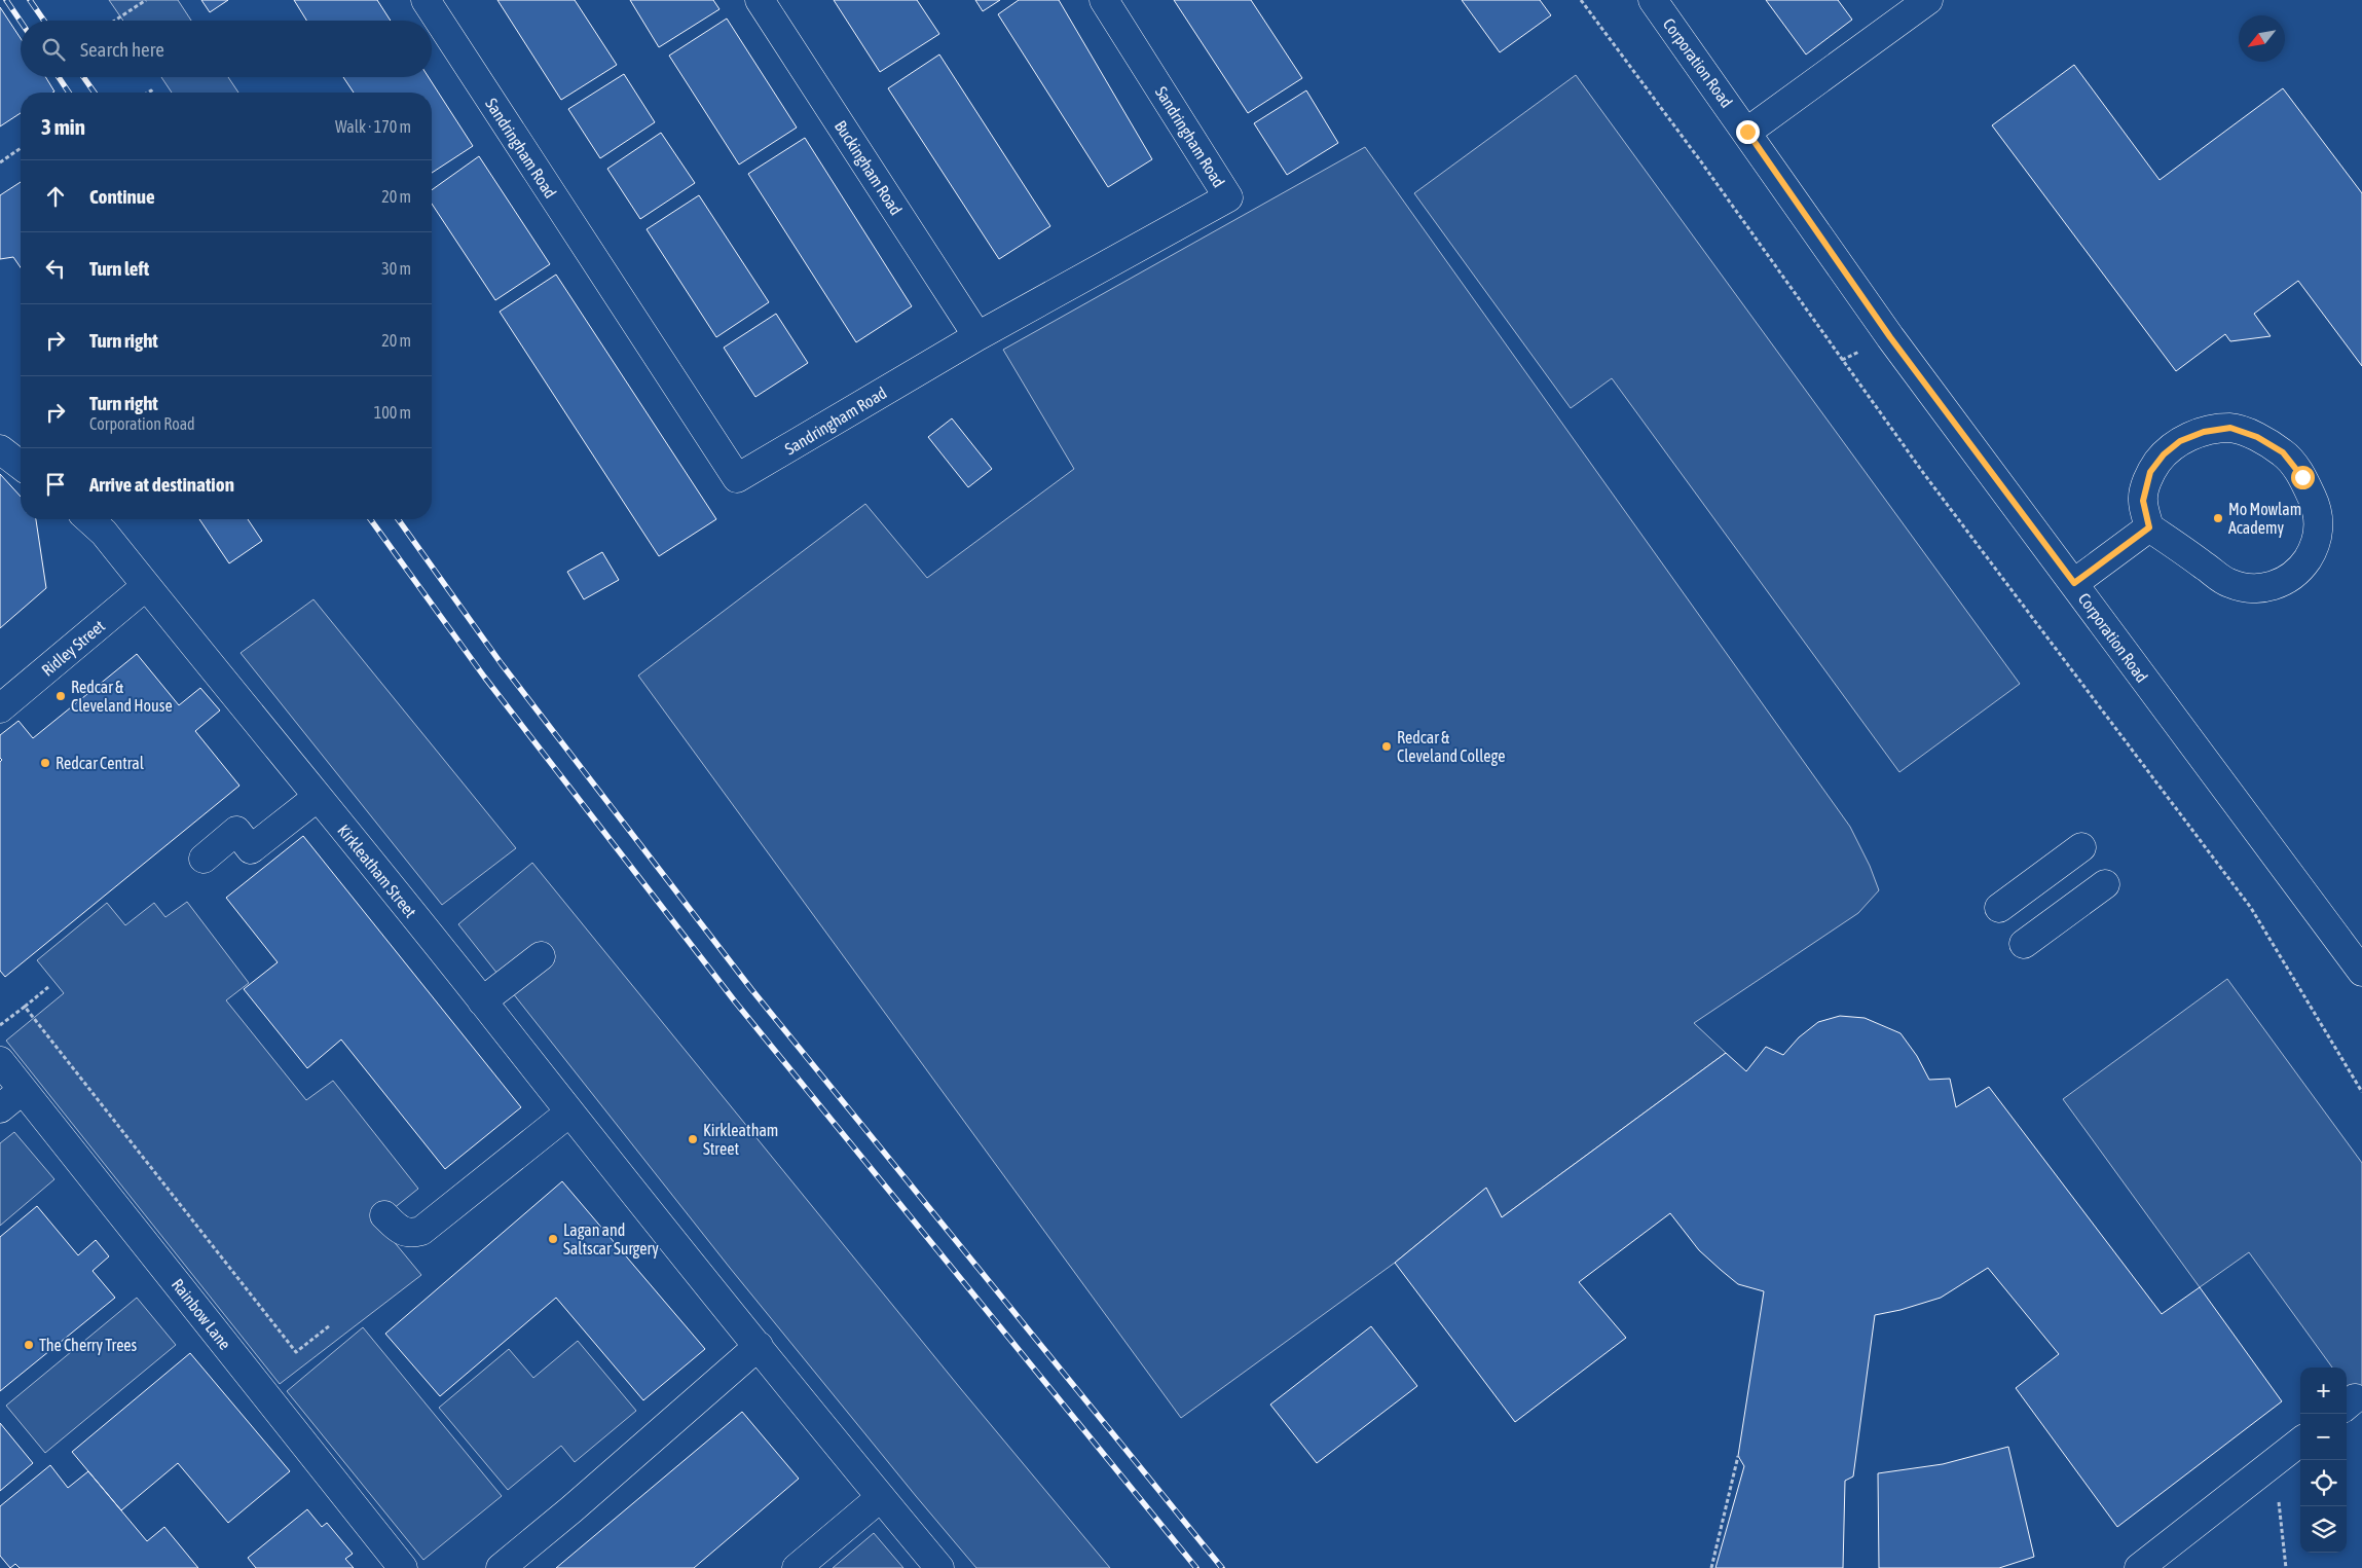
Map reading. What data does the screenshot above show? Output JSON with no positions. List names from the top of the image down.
{
  "streets": {
    "street": [
      "Corporation Road",
      "Sandringham Road",
      "Buckingham Road",
      "Ridley Street",
      "Kirkleatham Street",
      "Rainbow Lane"
    ]
  },
  "crossings": [
    ["Sandringham Road", "Buckingham Road"],
    ["Ridley Street", "Kirkleatham Street"]
  ],
  "places": [
    "Mo Mowlam Academy",
    "Redcar & Cleveland House",
    "Redcar & Cleveland College",
    "Redcar Central",
    "Kirkleatham Street",
    "Lagan and Saltscar Surgery",
    "The Cherry Trees"
  ],
  "north": "bottom left",
  "page": {
    "search": "Search here",
    "heading": ["3 min", "Walk · 170 m"],
    "list": [
      ["Continue", "20 m"],
      ["Turn left", "30 m"],
      ["Turn right", "20 m"],
      ["Turn right", "Corporation Road", "100 m"],
      "Arrive at destination"
    ],
    "map_buttons": ["+", "−"]
  }
}
